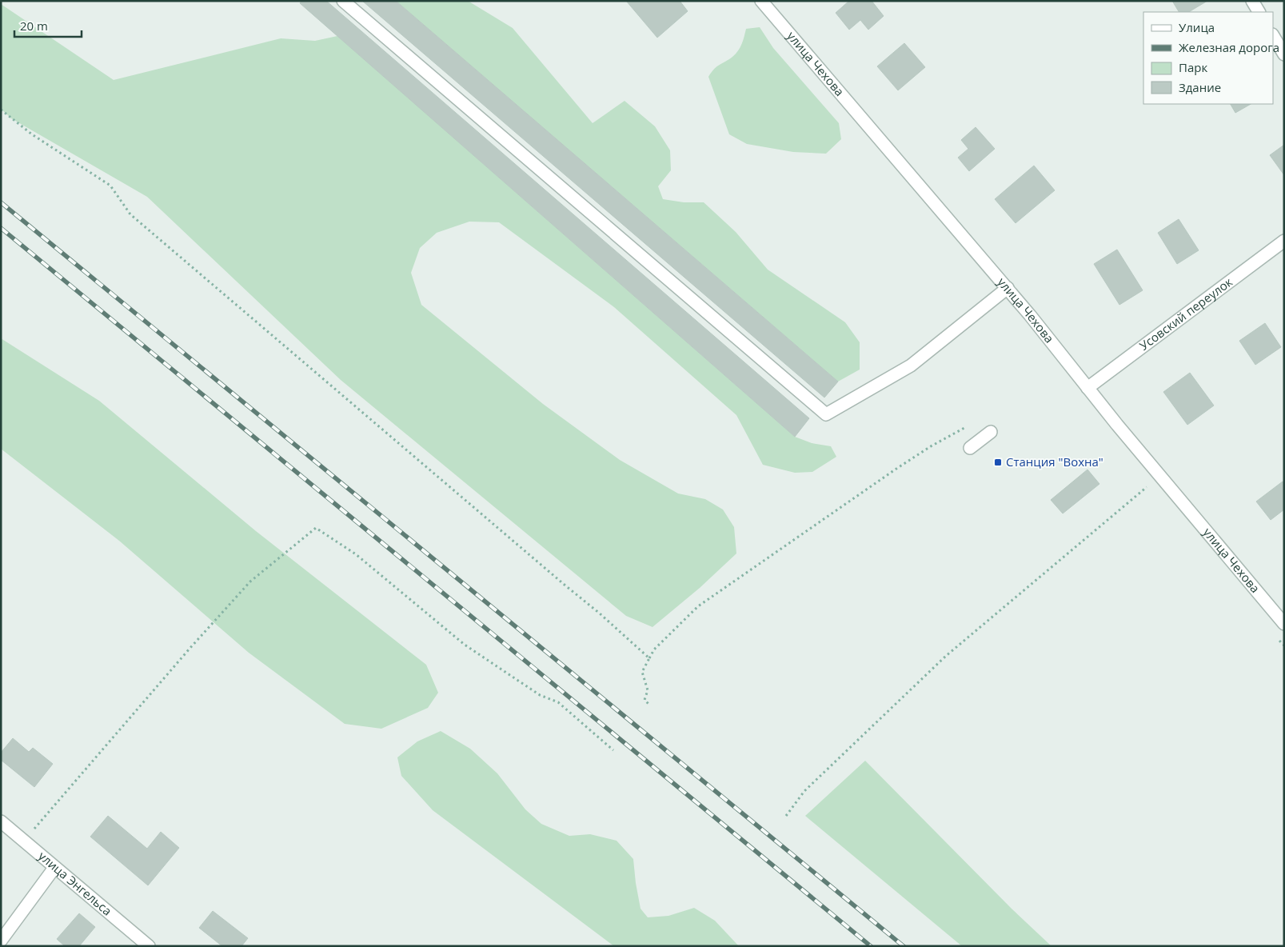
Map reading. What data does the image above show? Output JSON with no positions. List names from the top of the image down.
{
  "streets": {
    "street": ["улица Чехова", "Усовский переулок", "улица Энгельса"]
  },
  "crossings": [
    ["улица Чехова", "Усовский переулок"]
  ],
  "places": {
    "transit": ["Станция \"Вохна\""]
  },
  "legend": [
    "Улица",
    "Железная дорога",
    "Парк",
    "Здание"
  ],
  "scale_bar": "20 m"
}
